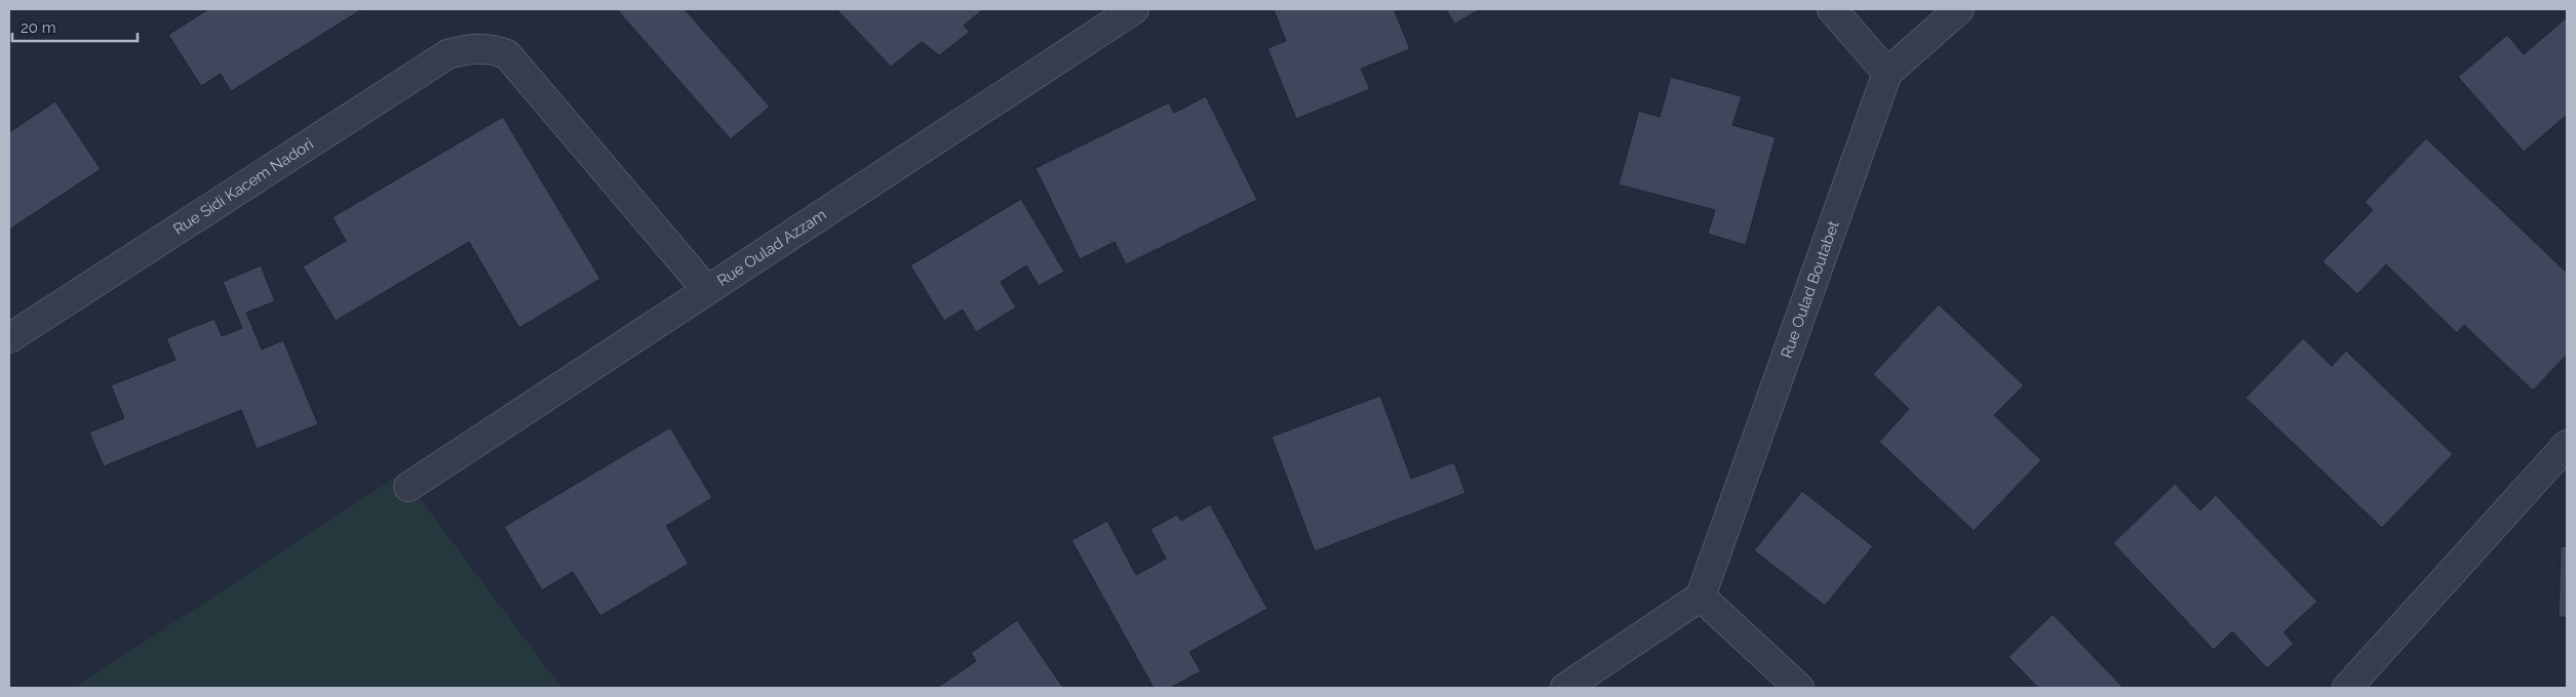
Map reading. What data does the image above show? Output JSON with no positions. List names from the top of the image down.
{
  "streets": {
    "street": ["Rue Sidi Kacem Nadori", "Rue Oulad Azzam", "Rue Oulad Boutabet"]
  },
  "crossings": [
    ["Rue Sidi Kacem Nadori", "Rue Oulad Azzam"]
  ],
  "scale_bar": "20 m"
}
